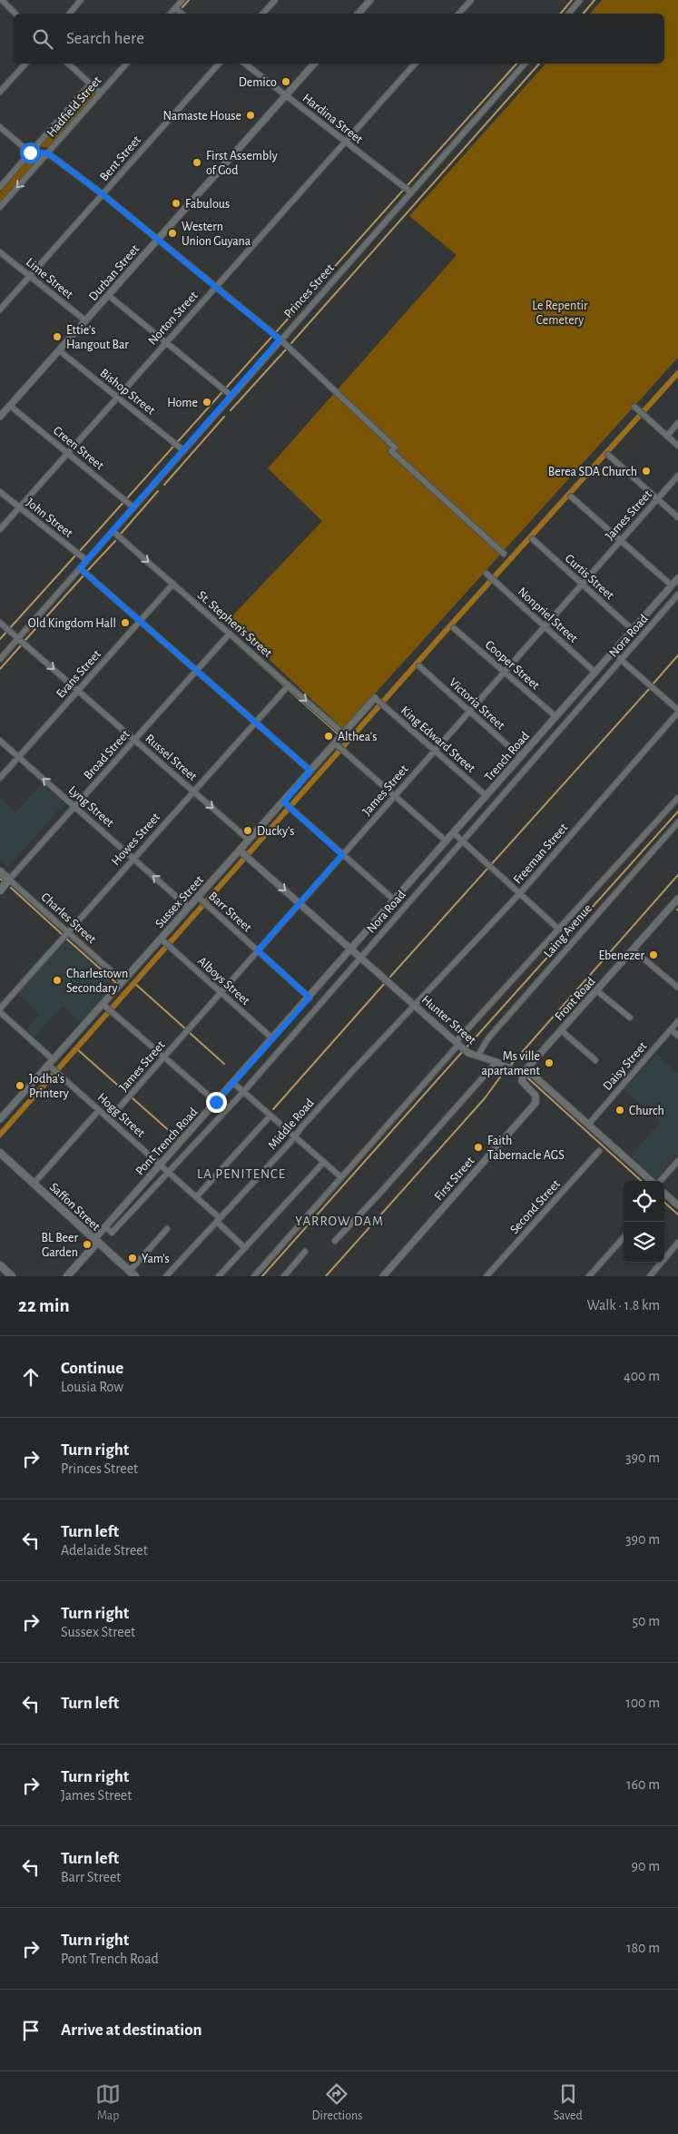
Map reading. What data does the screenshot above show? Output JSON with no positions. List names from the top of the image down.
{
  "streets": {
    "main road": ["Broad Street", "Charles Street", "Saffon Street"],
    "street": [
      "Hadfield Street",
      "Hardina Street",
      "Bent Street",
      "Durban Street",
      "Lime Street",
      "Princes Street",
      "Norton Street",
      "Bishop Street",
      "Creen Street",
      "James Street",
      "John Street",
      "Curtis Street",
      "Nonpriel Street",
      "St. Stephen's Street",
      "Nora Road",
      "Cooper Street",
      "Evans Street",
      "Victoria Street",
      "King Edward Street",
      "Trench Road",
      "Russel Street",
      "Lyng Street",
      "Howes Street",
      "Freeman Street",
      "Sussex Street",
      "Barr Street",
      "Laing Avenue",
      "Alboys Street",
      "Front Road",
      "Hunter Street",
      "Daisy Street",
      "Hogg Street",
      "Middle Road",
      "Pont Trench Road",
      "First Street",
      "Second Street"
    ]
  },
  "crossings": [
    ["Hardina Street", "Durban Street"],
    ["Hardina Street", "Princes Street"],
    ["Hardina Street", "Norton Street"],
    ["Bent Street", "Lime Street"],
    ["Durban Street", "Lime Street"],
    ["Durban Street", "Bishop Street"],
    ["Durban Street", "Creen Street"],
    ["Princes Street", "Bishop Street"],
    ["Princes Street", "Creen Street"],
    ["Princes Street", "John Street"],
    ["Princes Street", "St. Stephen's Street"],
    ["Princes Street", "Russel Street"],
    ["Norton Street", "Bishop Street"],
    ["Norton Street", "Creen Street"],
    ["Norton Street", "John Street"],
    ["James Street", "Curtis Street"],
    ["James Street", "Nonpriel Street"],
    ["James Street", "Cooper Street"],
    ["James Street", "Victoria Street"],
    ["James Street", "King Edward Street"],
    ["James Street", "Barr Street"],
    ["James Street", "Alboys Street"],
    ["James Street", "Hunter Street"],
    ["James Street", "Hogg Street"],
    ["Curtis Street", "Trench Road"],
    ["Nonpriel Street", "Trench Road"],
    ["St. Stephen's Street", "Evans Street"],
    ["St. Stephen's Street", "Broad Street"],
    ["St. Stephen's Street", "Howes Street"],
    ["St. Stephen's Street", "Sussex Street"],
    ["Nora Road", "Hunter Street"],
    ["Nora Road", "Hogg Street"],
    ["Nora Road", "Pont Trench Road"],
    ["Cooper Street", "Trench Road"],
    ["Evans Street", "Russel Street"],
    ["Evans Street", "Lyng Street"],
    ["Victoria Street", "Trench Road"],
    ["King Edward Street", "Trench Road"],
    ["King Edward Street", "Sussex Street"],
    ["Broad Street", "Russel Street"],
    ["Broad Street", "Lyng Street"],
    ["Broad Street", "Charles Street"],
    ["Trench Road", "Barr Street"],
    ["Trench Road", "Hunter Street"],
    ["Trench Road", "Pont Trench Road"],
    ["Russel Street", "Howes Street"],
    ["Russel Street", "Sussex Street"],
    ["Lyng Street", "Howes Street"],
    ["Lyng Street", "Sussex Street"],
    ["Howes Street", "Charles Street"],
    ["Freeman Street", "Hunter Street"],
    ["Freeman Street", "Middle Road"],
    ["Sussex Street", "Barr Street"],
    ["Sussex Street", "Charles Street"],
    ["Sussex Street", "Alboys Street"],
    ["Sussex Street", "Hunter Street"],
    ["Sussex Street", "Hogg Street"],
    ["Barr Street", "Pont Trench Road"],
    ["Laing Avenue", "Hunter Street"],
    ["Alboys Street", "Pont Trench Road"],
    ["Front Road", "Hunter Street"],
    ["Front Road", "First Street"],
    ["Hunter Street", "Daisy Street"],
    ["Hunter Street", "Middle Road"],
    ["Hunter Street", "First Street"],
    ["Hogg Street", "Middle Road"],
    ["Hogg Street", "Pont Trench Road"],
    ["Pont Trench Road", "Saffon Street"]
  ],
  "one_way": ["St. Stephen's Street", "Russel Street", "Lyng Street"],
  "districts": ["LA PENITENCE", "YARROW DAM"],
  "parks": ["Le Repentir Cemetery"],
  "places": [
    "Demico",
    "Namaste House",
    "First Assembly of God",
    "Fabulous",
    "Western Union Guyana",
    "Ettie's Hangout Bar",
    "Home",
    "Berea SDA Church",
    "Old Kingdom Hall",
    "Althea's",
    "Ducky's",
    "Ebenezer",
    "Charlestown Secondary",
    "Ms ville apartament",
    "Jodha's Printery",
    "Church",
    "Faith Tabernacle AGS",
    "BL Beer Garden",
    "Yam's"
  ],
  "page": {
    "search": "Search here",
    "heading": ["22 min", "Walk · 1.8 km"],
    "list": [
      ["Continue", "Lousia Row", "400 m"],
      ["Turn right", "Princes Street", "390 m"],
      ["Turn left", "Adelaide Street", "390 m"],
      ["Turn right", "Sussex Street", "50 m"],
      ["Turn left", "100 m"],
      ["Turn right", "James Street", "160 m"],
      ["Turn left", "Barr Street", "90 m"],
      ["Turn right", "Pont Trench Road", "180 m"],
      "Arrive at destination"
    ],
    "nav": ["Map", "Directions", "Saved"]
  }
}
